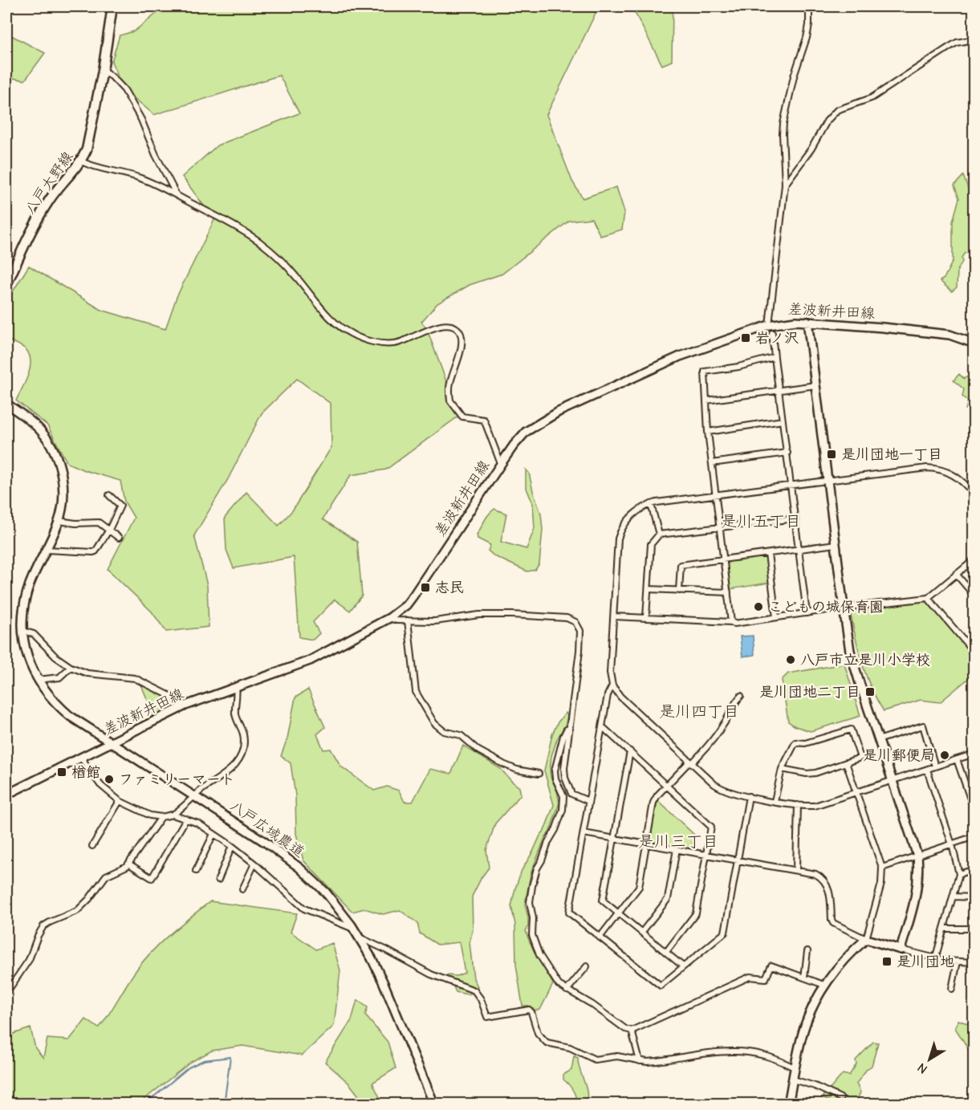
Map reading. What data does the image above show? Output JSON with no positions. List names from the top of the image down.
{
  "streets": {
    "main road": ["八戸大野線"],
    "street": ["差波新井田線", "八戸広域農道"]
  },
  "crossings": [
    ["差波新井田線", "八戸広域農道"]
  ],
  "districts": ["是川五丁目", "是川四丁目", "是川三丁目"],
  "places": {
    "transit": [
      "岩ノ沢",
      "是川団地一丁目",
      "志民",
      "是川団地二丁目",
      "楢館",
      "是川団地"
    ],
    "other": [
      "こどもの城保育園",
      "八戸市立是川小学校",
      "是川郵便局",
      "ファミリーマート"
    ]
  },
  "north": "bottom left"
}
